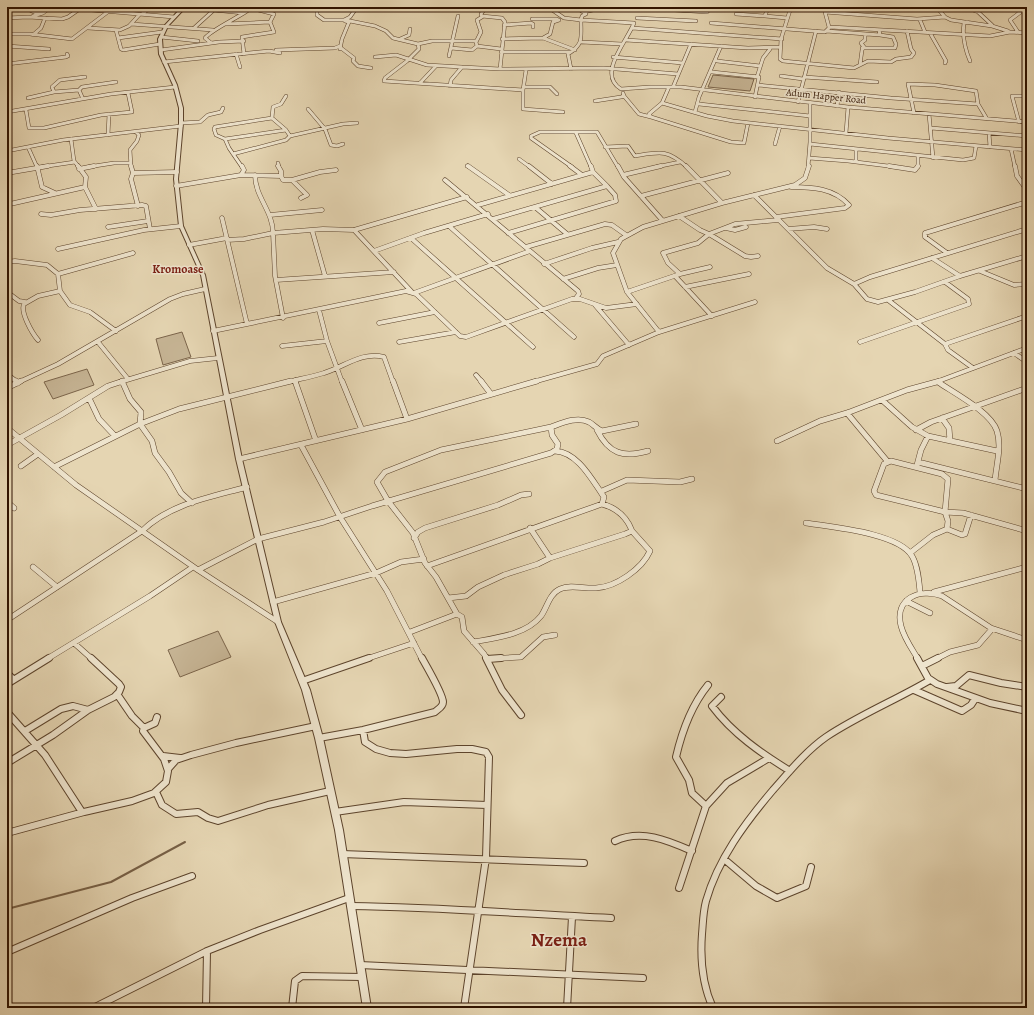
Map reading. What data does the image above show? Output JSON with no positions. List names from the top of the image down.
{
  "streets": {
    "street": ["Adum Happer Road"]
  },
  "districts": ["Kromoase", "Nzema"]
}
